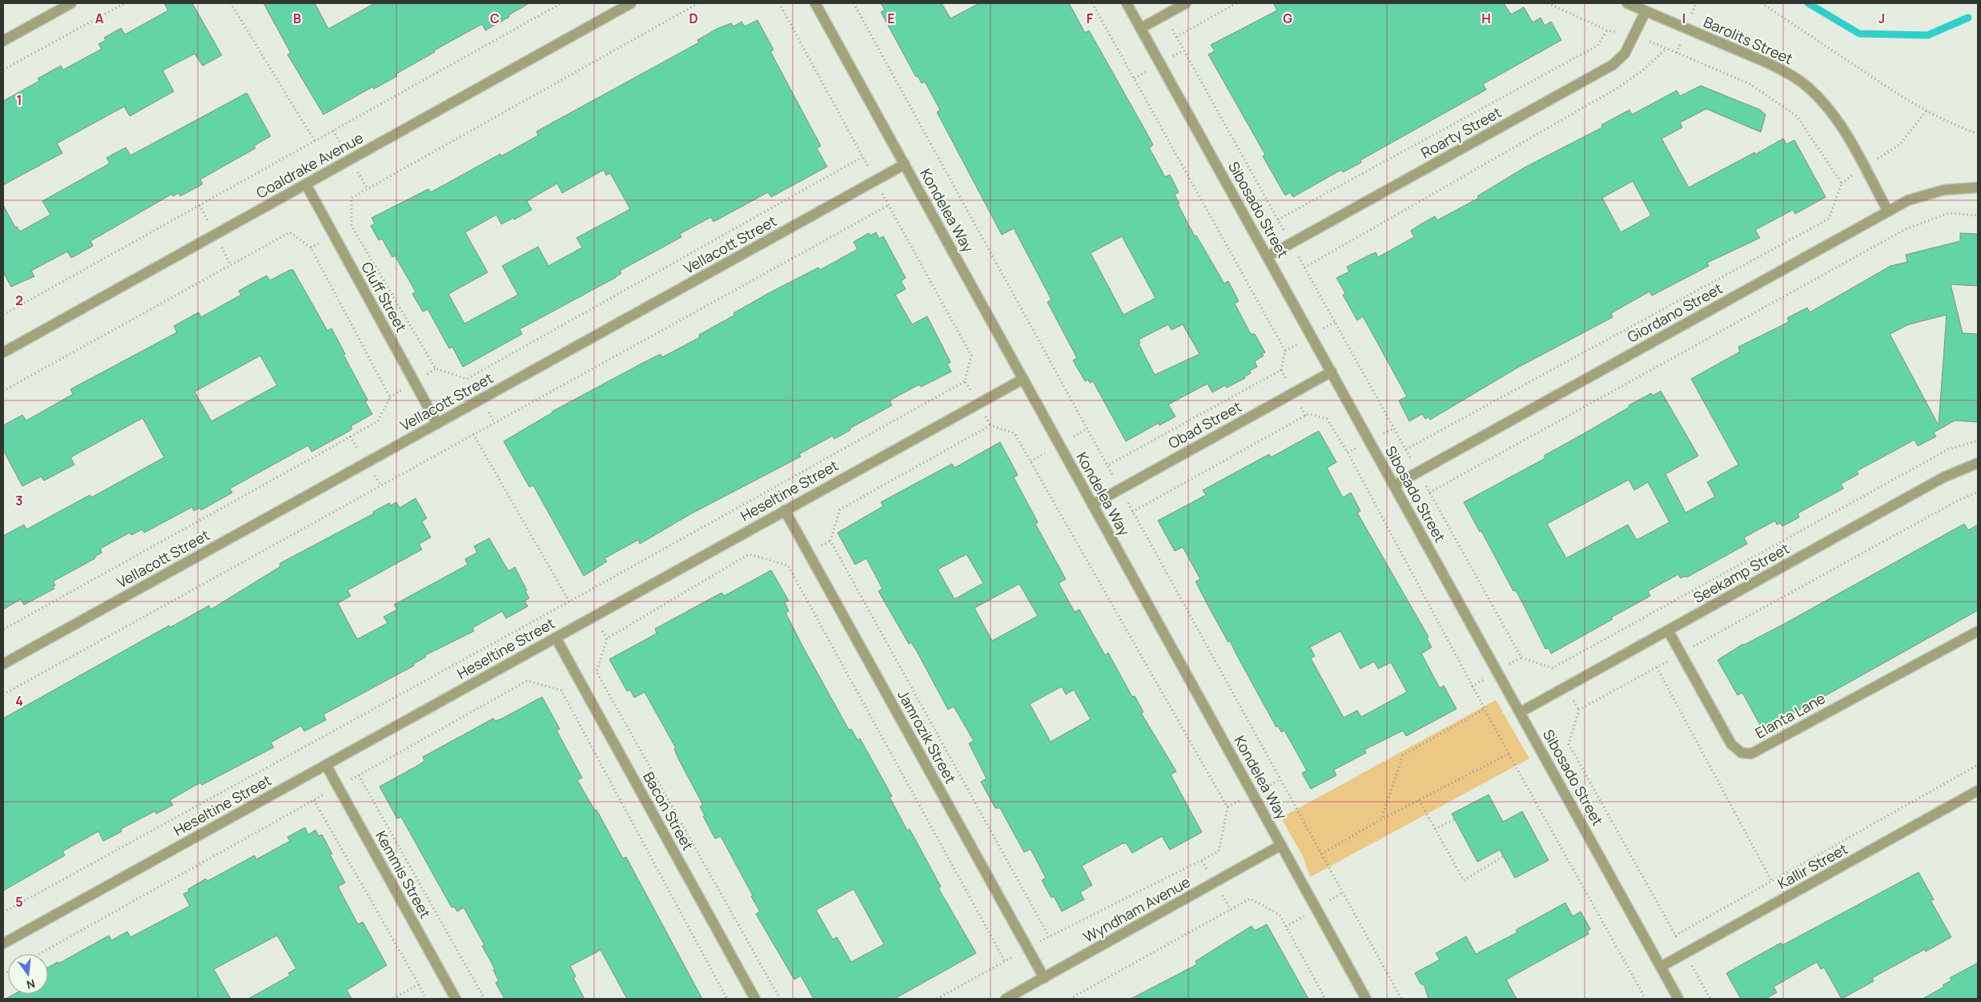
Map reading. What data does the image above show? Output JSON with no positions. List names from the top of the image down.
{
  "streets": {
    "street": [
      "Barolits Street",
      "Roarty Street",
      "Coaldrake Avenue",
      "Sibosado Street",
      "Kondelea Way",
      "Vellacott Street",
      "Cluff Street",
      "Giordano Street",
      "Obad Street",
      "Heseltine Street",
      "Seekamp Street",
      "Elanta Lane",
      "Jamrozik Street",
      "Bacon Street",
      "Kallir Street",
      "Kemmis Street",
      "Wyndham Avenue"
    ]
  },
  "crossings": [
    ["Barolits Street", "Roarty Street"],
    ["Barolits Street", "Giordano Street"],
    ["Roarty Street", "Sibosado Street"],
    ["Coaldrake Avenue", "Cluff Street"],
    ["Sibosado Street", "Giordano Street"],
    ["Sibosado Street", "Obad Street"],
    ["Sibosado Street", "Seekamp Street"],
    ["Sibosado Street", "Kallir Street"],
    ["Kondelea Way", "Vellacott Street"],
    ["Kondelea Way", "Obad Street"],
    ["Kondelea Way", "Heseltine Street"],
    ["Kondelea Way", "Wyndham Avenue"],
    ["Vellacott Street", "Cluff Street"],
    ["Heseltine Street", "Jamrozik Street"],
    ["Heseltine Street", "Bacon Street"],
    ["Heseltine Street", "Kemmis Street"],
    ["Seekamp Street", "Elanta Lane"],
    ["Jamrozik Street", "Wyndham Avenue"]
  ],
  "north": "bottom",
  "grid": {
    "columns": [
      "A",
      "B",
      "C",
      "D",
      "E",
      "F",
      "G",
      "H",
      "I",
      "J"
    ],
    "rows": [
      "1",
      "2",
      "3",
      "4",
      "5"
    ]
  }
}
